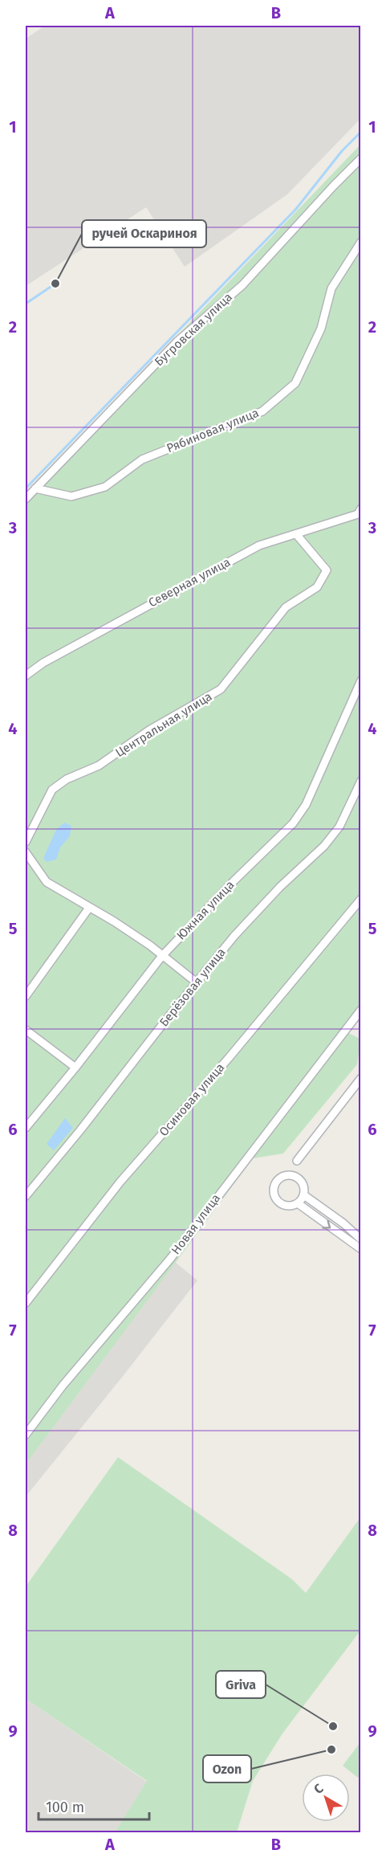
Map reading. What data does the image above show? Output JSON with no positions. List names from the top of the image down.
{
  "streets": {
    "street": [
      "Бугровская улица",
      "Рябиновая улица",
      "Северная улица",
      "Центральная улица",
      "Южная улица",
      "Берёзовая улица",
      "Осиновая улица",
      "Новая улица"
    ]
  },
  "crossings": [
    ["Бугровская улица", "Рябиновая улица"],
    ["Северная улица", "Центральная улица"]
  ],
  "places": ["ручей Оскариноя", "Griva", "Ozon"],
  "scale_bar": "100 m",
  "north": "top left",
  "grid": {
    "columns": ["A", "B"],
    "rows": [
      "1",
      "2",
      "3",
      "4",
      "5",
      "6",
      "7",
      "8",
      "9"
    ]
  }
}
